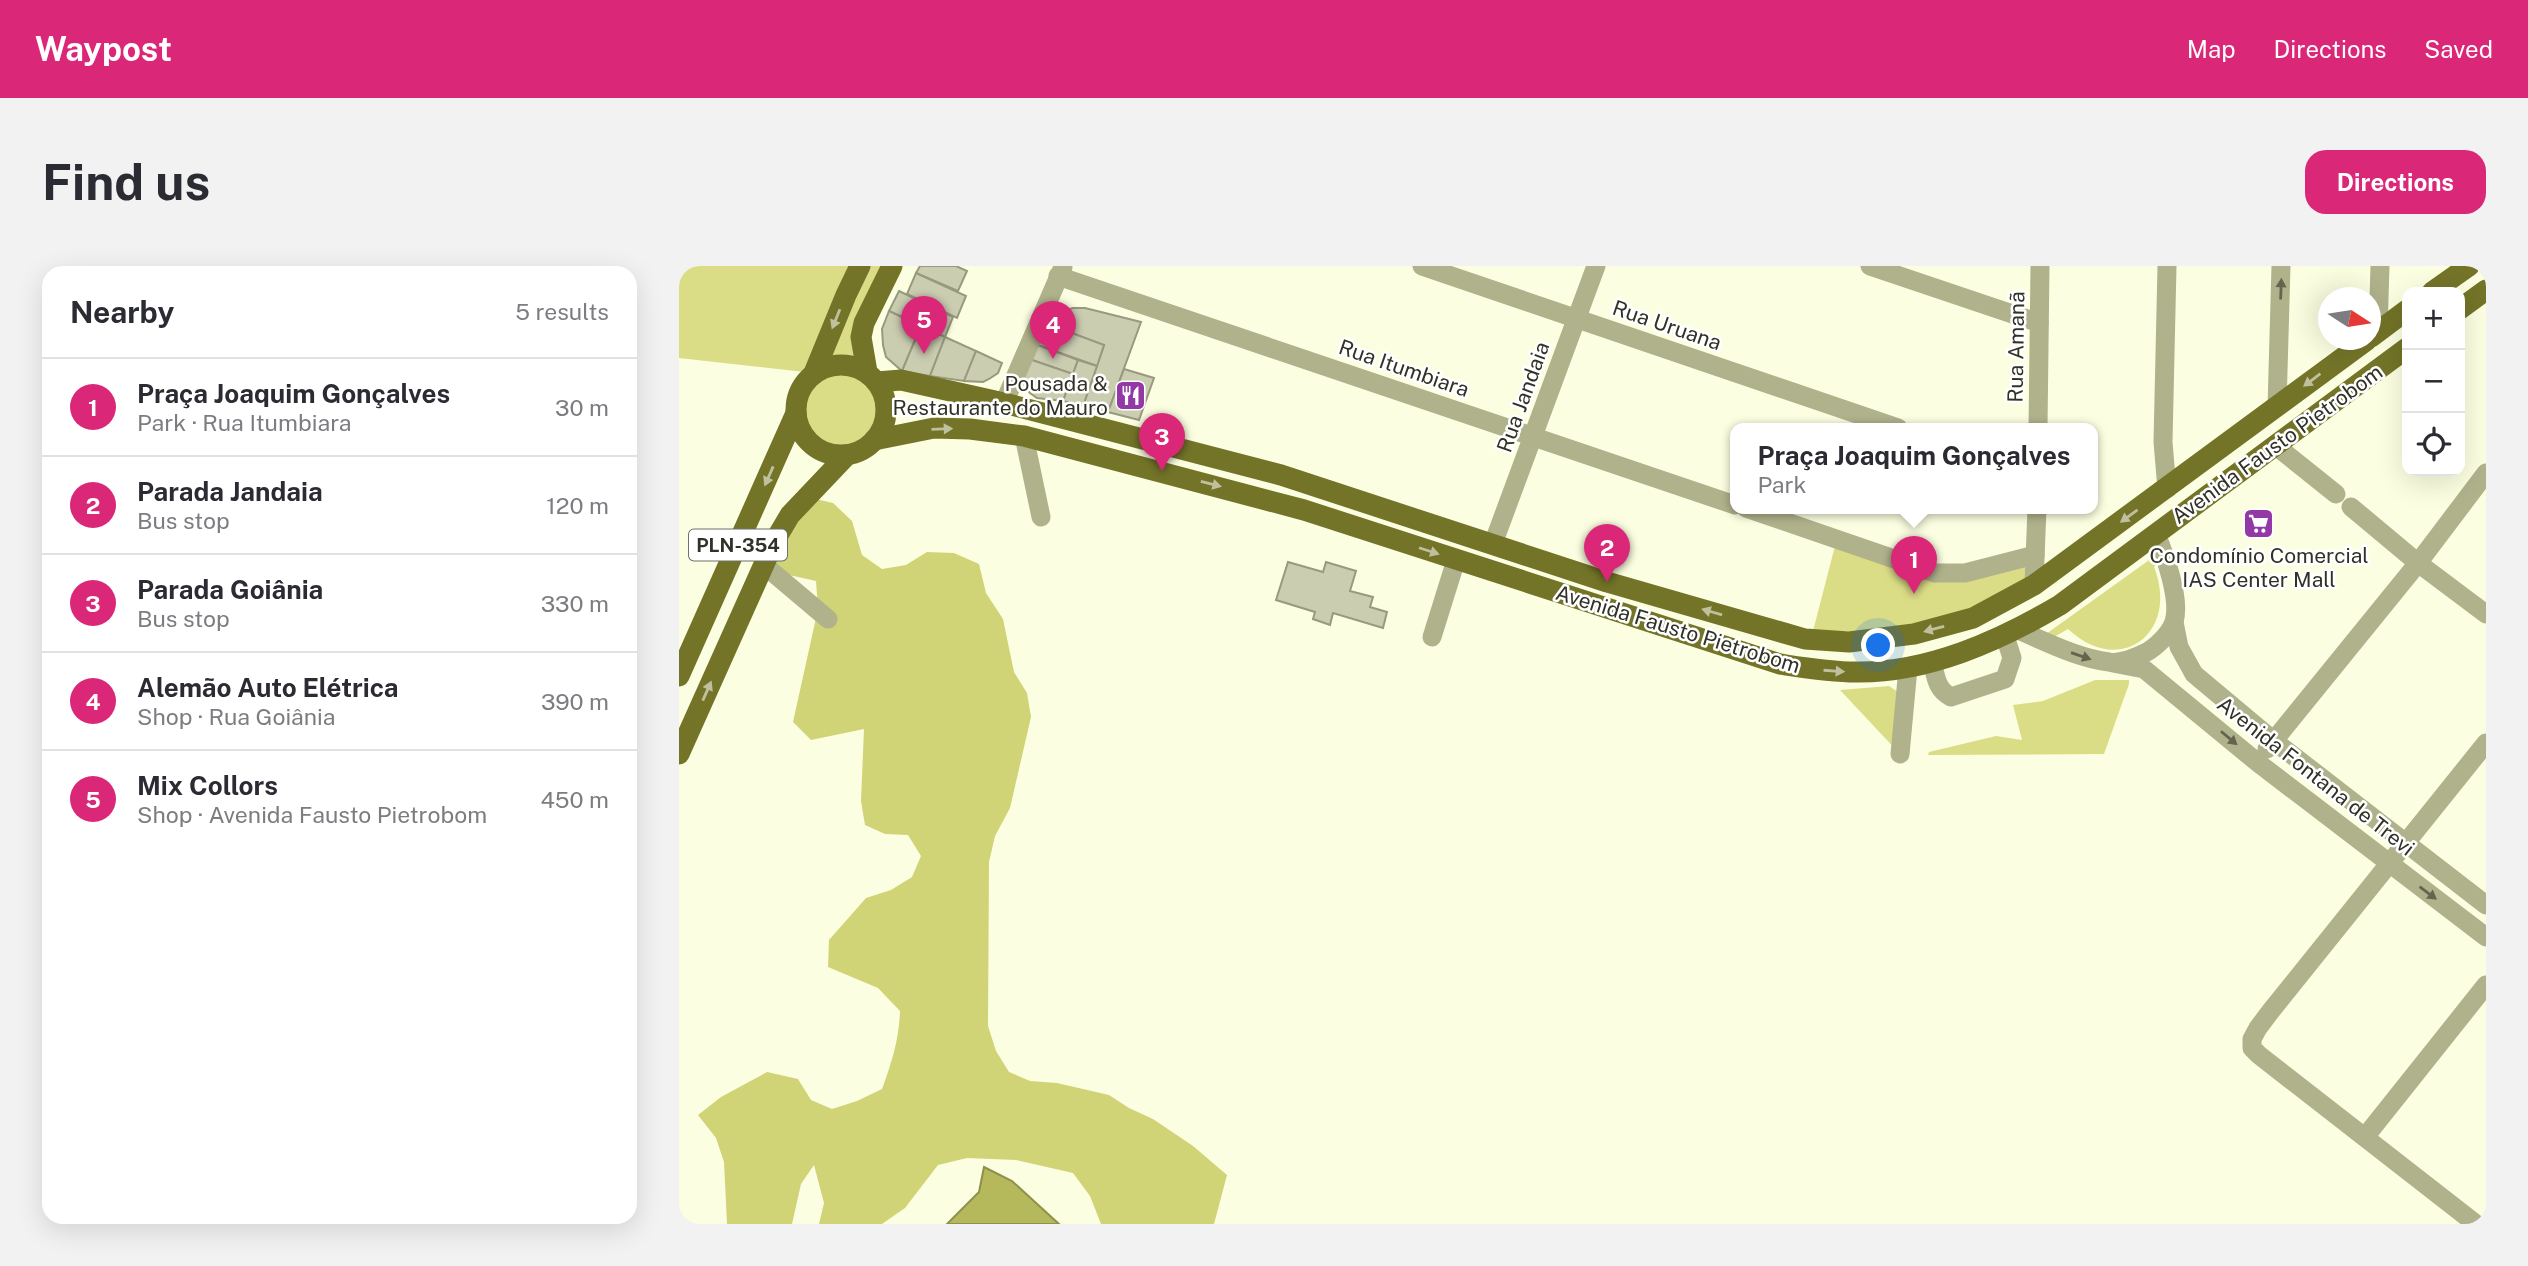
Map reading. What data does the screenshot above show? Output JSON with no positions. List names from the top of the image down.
{
  "streets": {
    "main road": ["Avenida Fausto Pietrobom", "PLN-354"],
    "street": [
      "Rua Uruana",
      "Rua Amanã",
      "Rua Itumbiara",
      "Rua Jandaia",
      "Avenida Fontana de Trevi"
    ]
  },
  "crossings": [
    ["Rua Uruana", "Rua Jandaia"],
    ["Rua Itumbiara", "Rua Jandaia"],
    ["Rua Jandaia", "Avenida Fausto Pietrobom"],
    ["Avenida Fausto Pietrobom", "PLN-354"],
    ["Avenida Fausto Pietrobom", "Avenida Fontana de Trevi"]
  ],
  "places": {
    "restaurant": ["Pousada & Restaurante do Mauro"],
    "supermarket": ["Condomínio Comercial IAS Center Mall"]
  },
  "north": "right",
  "page": {
    "header": "Waypost",
    "nav": ["Map", "Directions", "Saved"],
    "buttons": "Directions",
    "title": "Find us",
    "heading": ["Nearby", "5 results"],
    "map_buttons": ["+", "−"],
    "pins": [
      "5",
      "4",
      "3",
      "2",
      "1"
    ],
    "list": [
      {
        "mark": "1",
        "name": "Praça Joaquim Gonçalves",
        "note": "Park · Rua Itumbiara",
        "value": "30 m"
      },
      {
        "mark": "2",
        "name": "Parada Jandaia",
        "note": "Bus stop",
        "value": "120 m"
      },
      {
        "mark": "3",
        "name": "Parada Goiânia",
        "note": "Bus stop",
        "value": "330 m"
      },
      {
        "mark": "4",
        "name": "Alemão Auto Elétrica",
        "note": "Shop · Rua Goiânia",
        "value": "390 m"
      },
      {
        "mark": "5",
        "name": "Mix Collors",
        "note": "Shop · Avenida Fausto Pietrobom",
        "value": "450 m"
      }
    ],
    "popup": ["Praça Joaquim Gonçalves", "Park"]
  }
}
